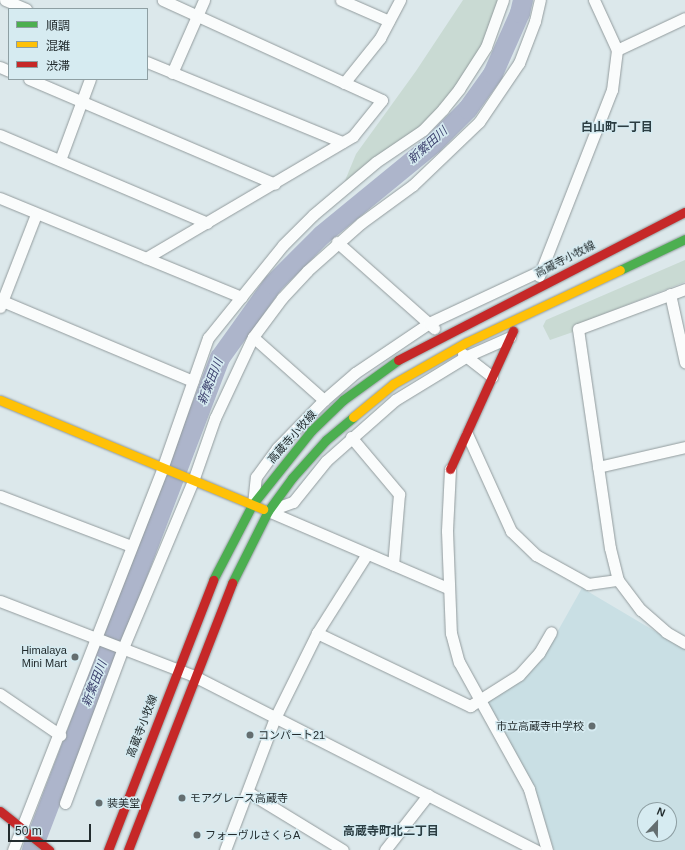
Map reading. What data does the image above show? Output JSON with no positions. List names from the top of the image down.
{
  "streets": {
    "main road": ["高蔵寺小牧線"]
  },
  "districts": ["白山町一丁目", "高蔵寺町北二丁目"],
  "water": ["新繁田川"],
  "places": [
    "Himalaya Mini Mart",
    "市立高蔵寺中学校",
    "コンパート21",
    "モアグレース高蔵寺",
    "装美堂",
    "フォーヴルさくらA"
  ],
  "legend": ["順調", "混雑", "渋滞"],
  "scale_bar": "50 m",
  "north": "top"
}
